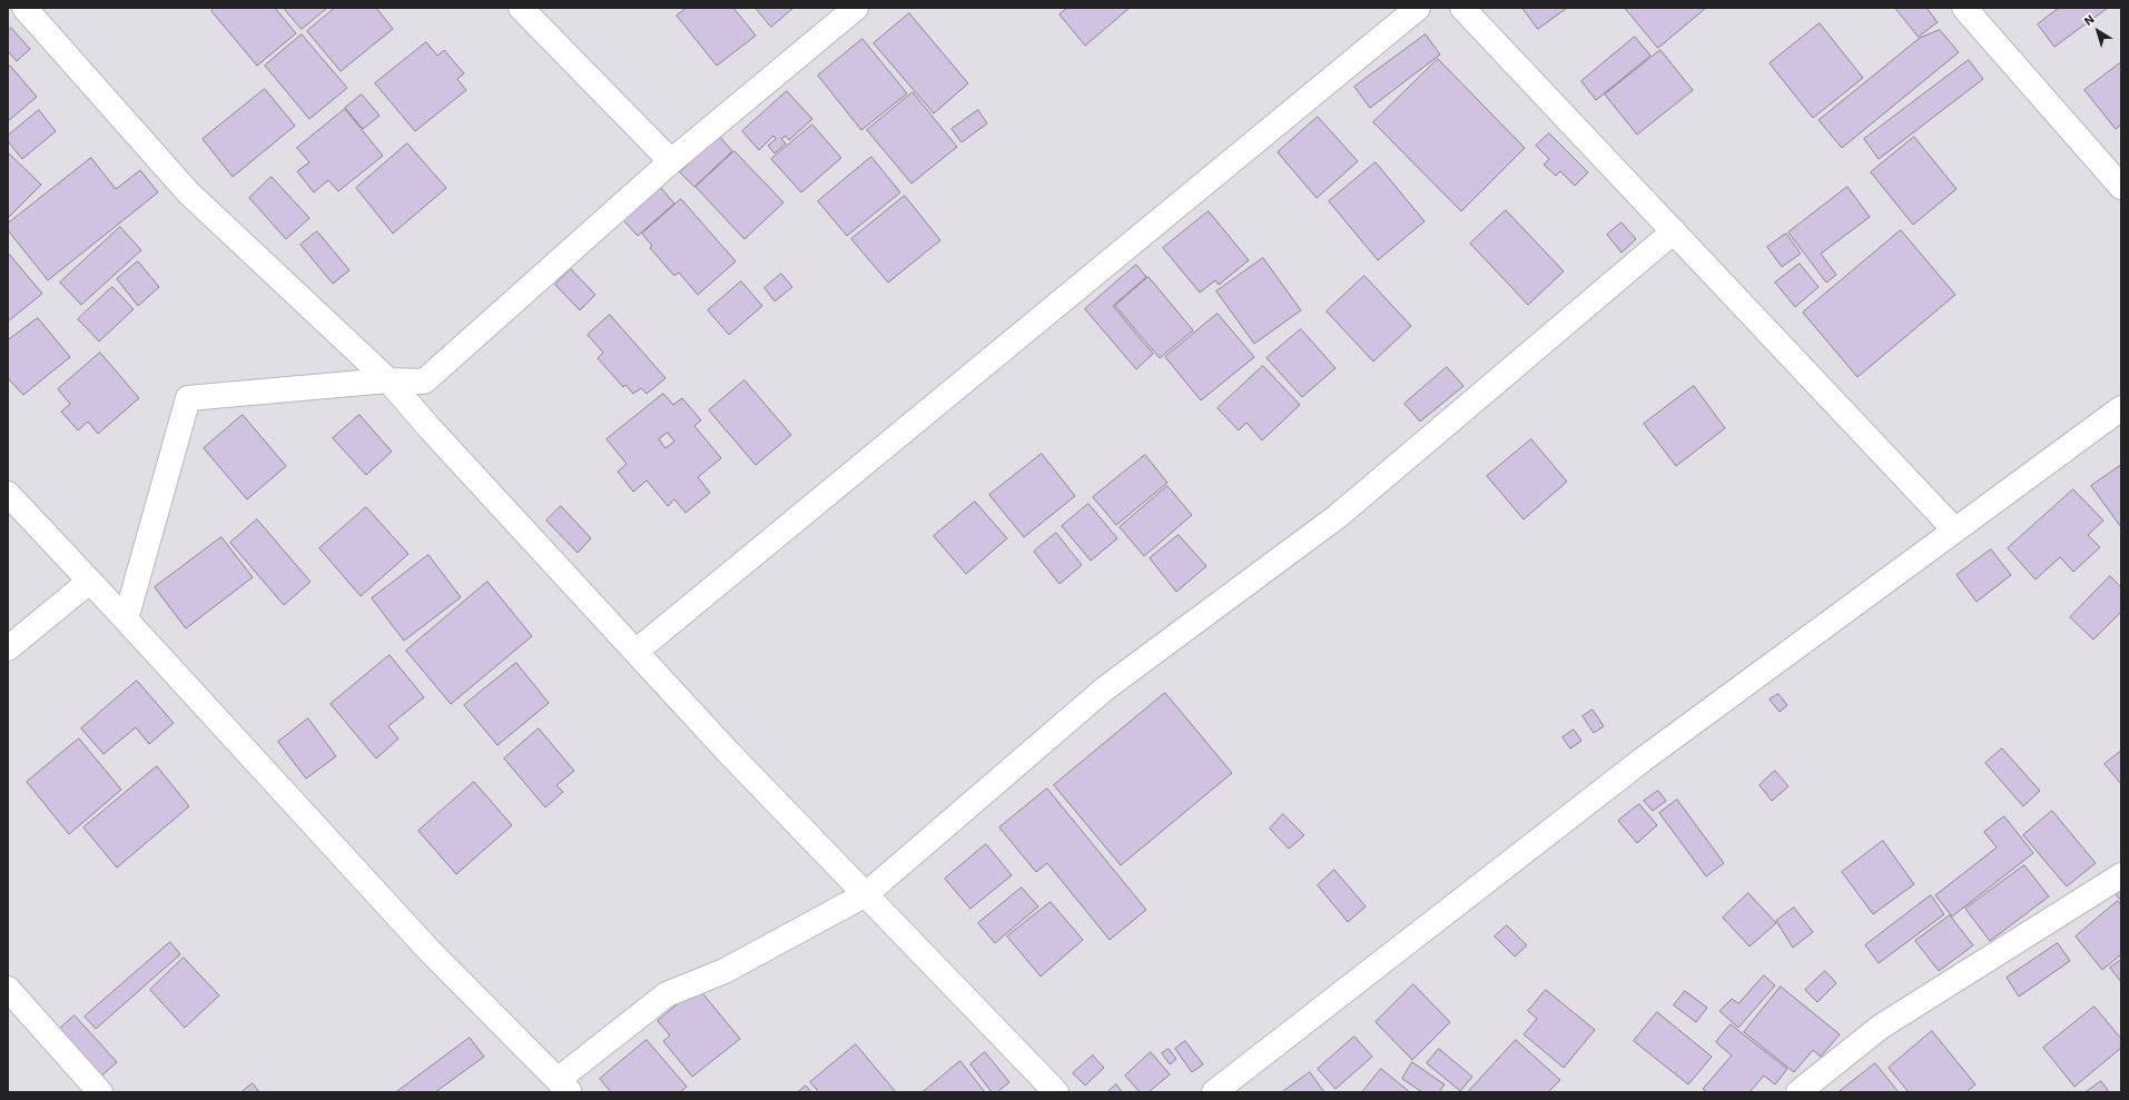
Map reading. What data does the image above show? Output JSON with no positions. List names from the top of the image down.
{
  "north": "top left"
}
